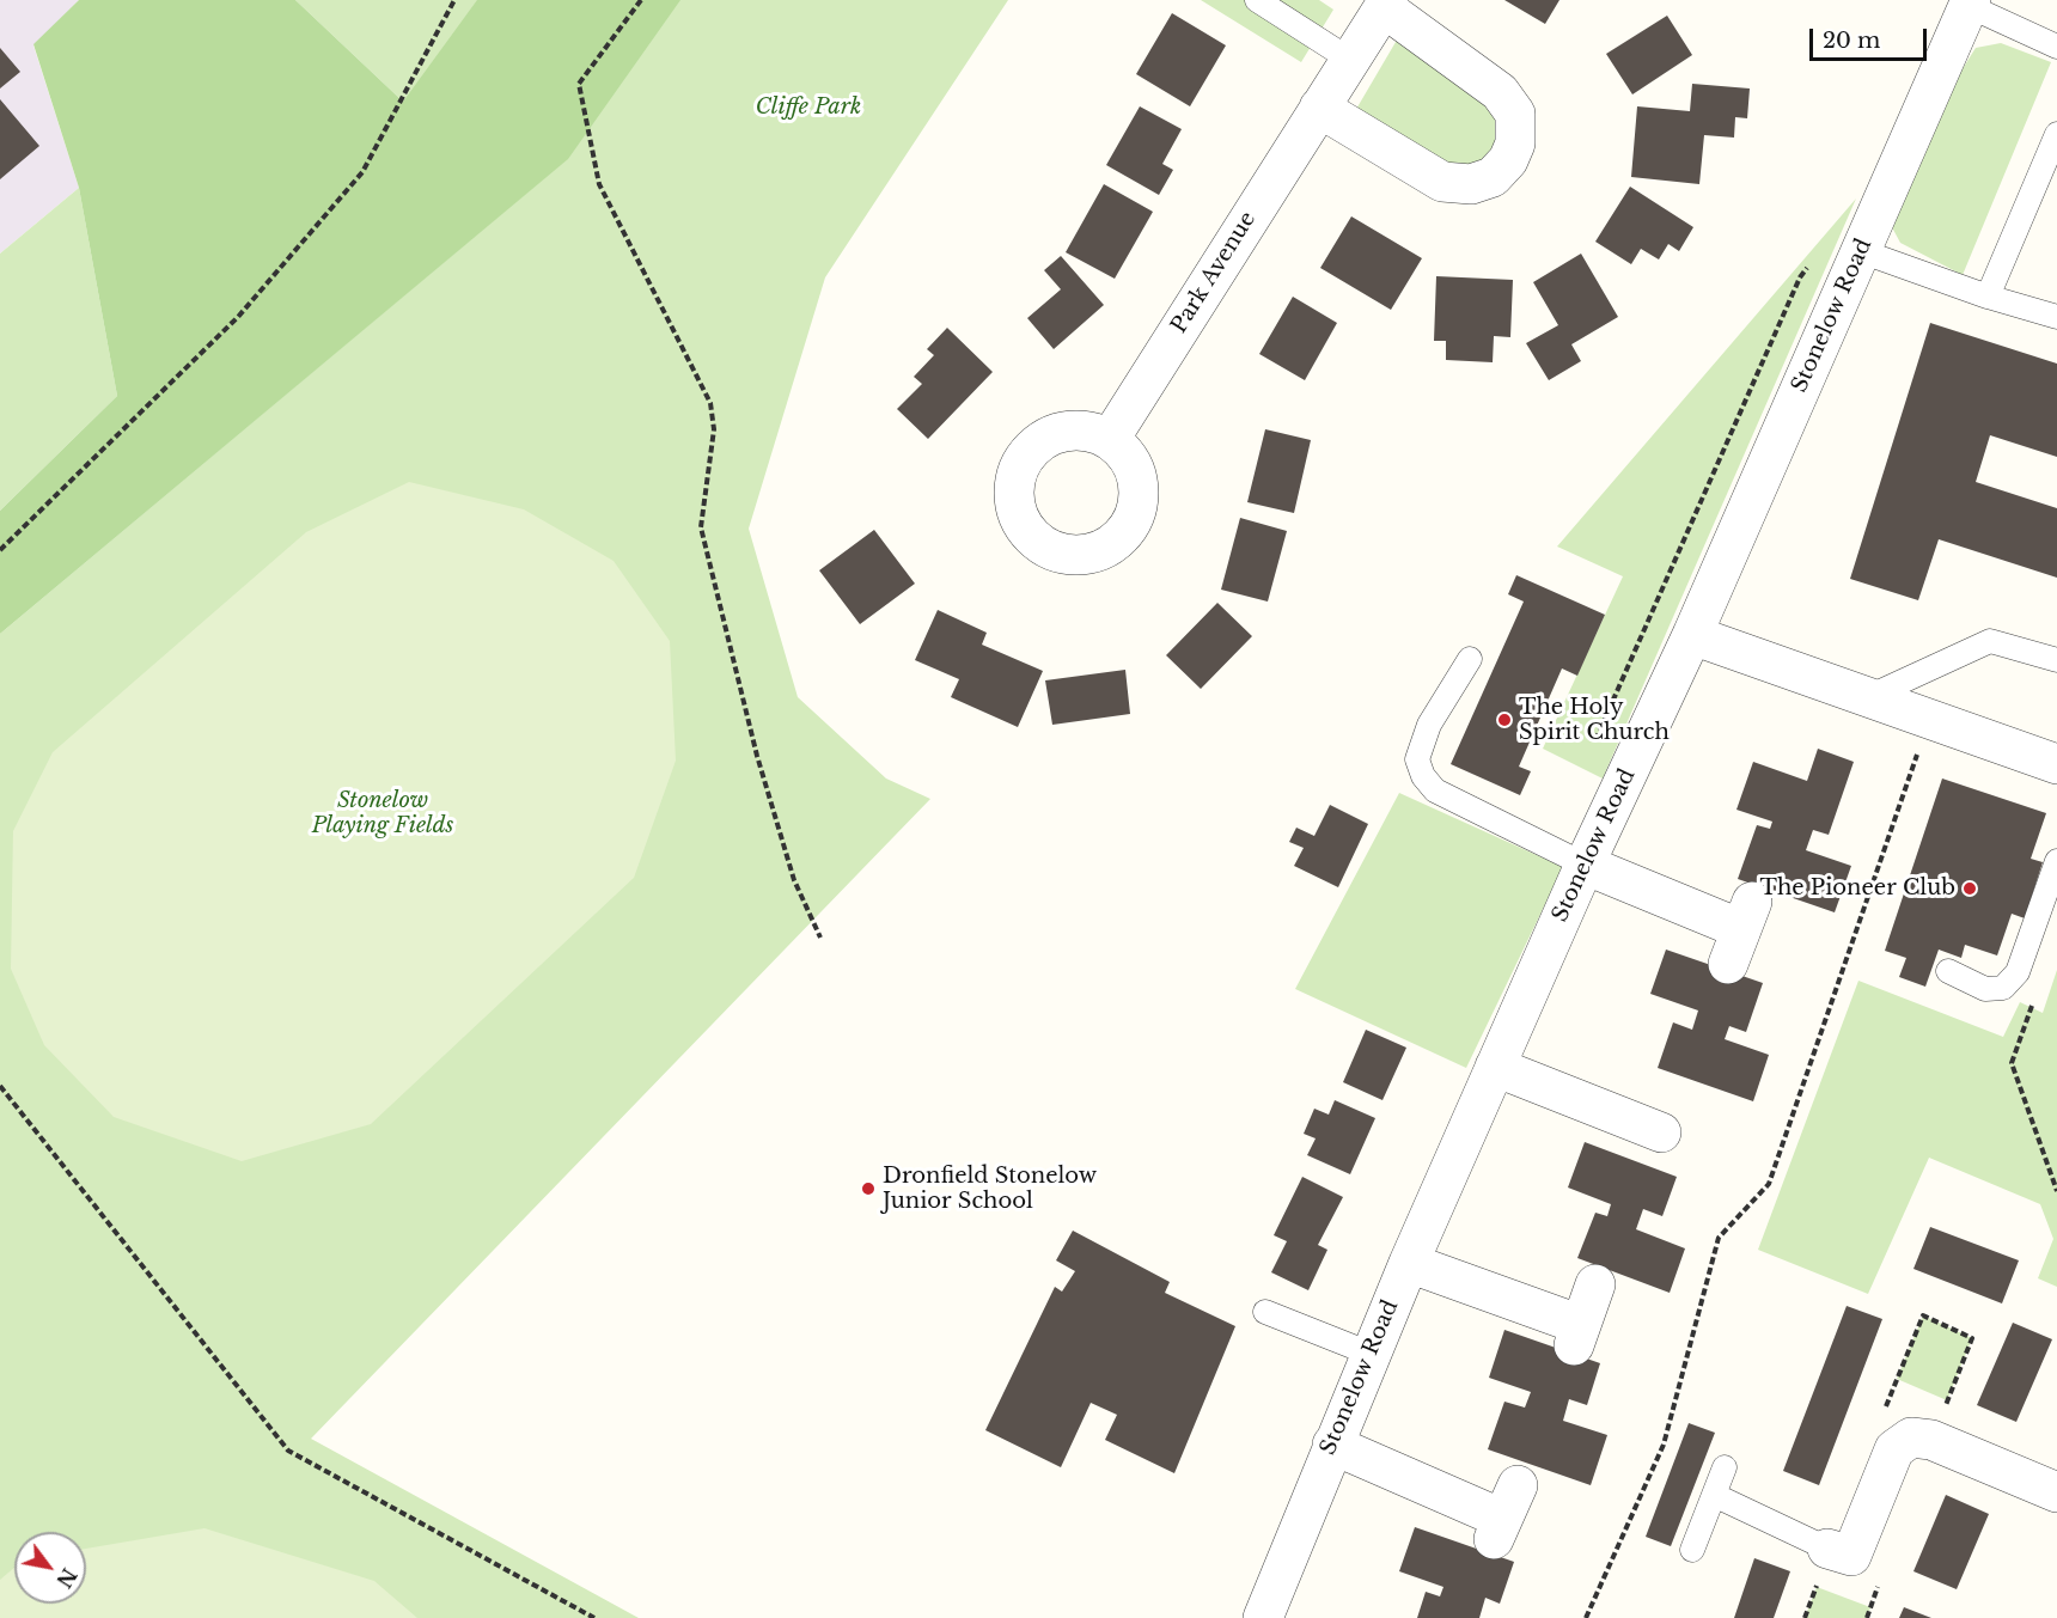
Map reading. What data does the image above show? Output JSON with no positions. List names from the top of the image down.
{
  "streets": {
    "street": ["Park Avenue", "Stonelow Road"]
  },
  "parks": ["Cliffe Park", "Stonelow Playing Fields"],
  "places": ["The Holy Spirit Church", "The Pioneer Club", "Dronfield Stonelow Junior School"],
  "scale_bar": "20 m",
  "north": "bottom right"
}
